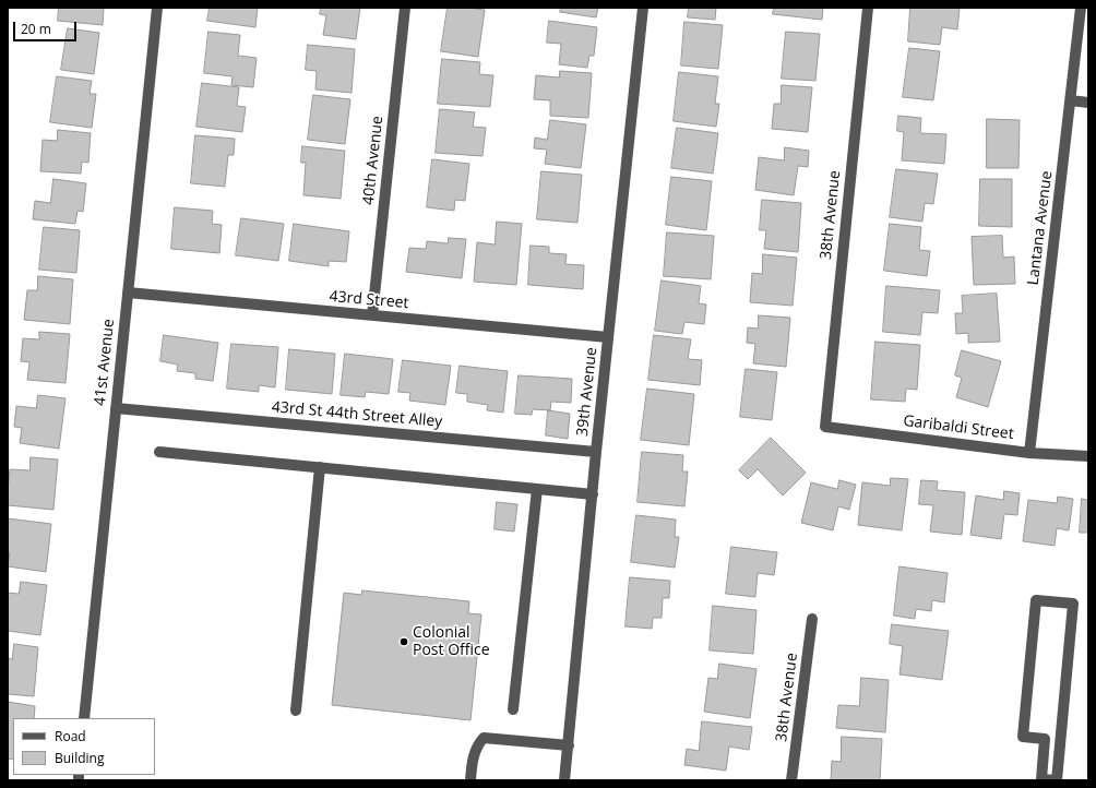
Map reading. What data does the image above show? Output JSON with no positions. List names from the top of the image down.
{
  "streets": {
    "street": [
      "40th Avenue",
      "38th Avenue",
      "Lantana Avenue",
      "43rd Street",
      "41st Avenue",
      "39th Avenue",
      "43rd St 44th Street Alley",
      "Garibaldi Street"
    ]
  },
  "crossings": [
    ["40th Avenue", "43rd Street"],
    ["38th Avenue", "Garibaldi Street"],
    ["Lantana Avenue", "Garibaldi Street"],
    ["43rd Street", "41st Avenue"],
    ["43rd Street", "39th Avenue"],
    ["41st Avenue", "43rd St 44th Street Alley"],
    ["39th Avenue", "43rd St 44th Street Alley"]
  ],
  "places": ["Colonial Post Office"],
  "legend": ["Road", "Building"],
  "scale_bar": "20 m"
}
